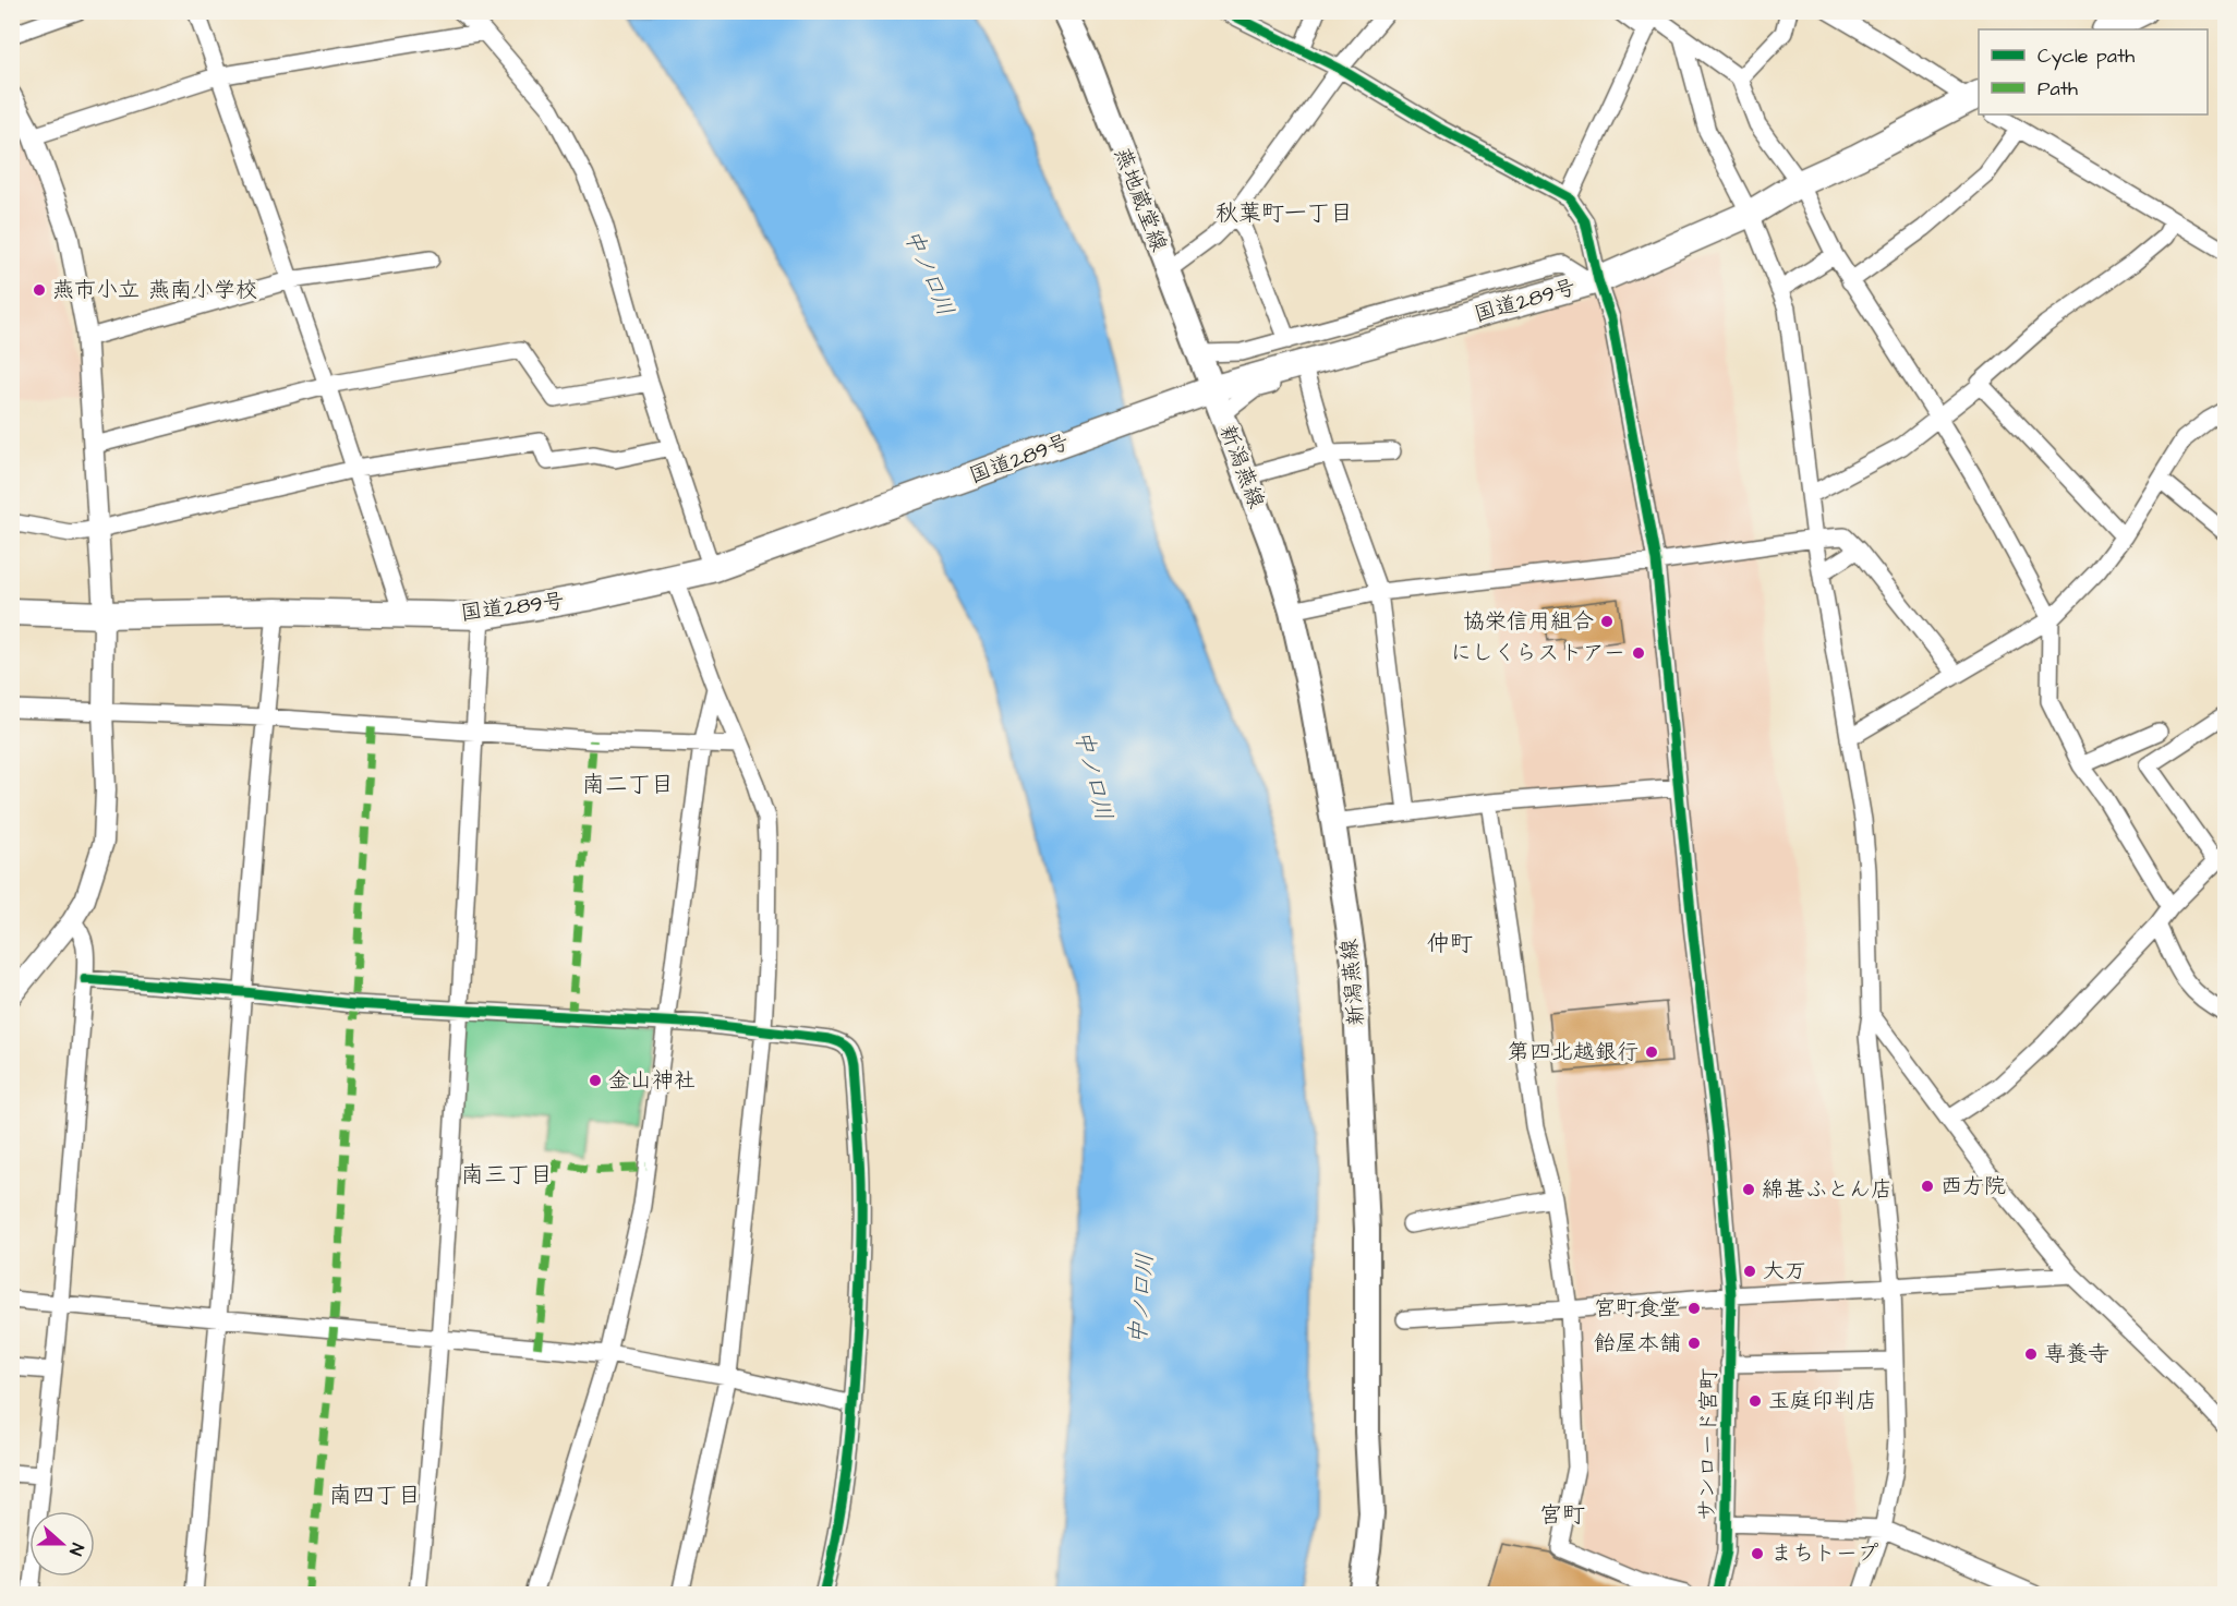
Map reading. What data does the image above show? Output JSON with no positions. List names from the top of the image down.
{
  "streets": {
    "highway": ["国道289号"],
    "main road": ["燕地蔵堂線", "新潟燕線"],
    "street": ["サンロード宮町"]
  },
  "crossings": [
    ["燕地蔵堂線", "国道289号"],
    ["燕地蔵堂線", "新潟燕線"],
    ["国道289号", "新潟燕線"],
    ["国道289号", "サンロード宮町"]
  ],
  "districts": [
    "秋葉町一丁目",
    "南二丁目",
    "仲町",
    "南三丁目",
    "南四丁目",
    "宮町"
  ],
  "water": ["中ノ口川"],
  "places": [
    "燕市小立 燕南小学校",
    "協栄信用組合",
    "にしくらストアー",
    "第四北越銀行",
    "金山神社",
    "西方院",
    "綿甚ふとん店",
    "大万",
    "宮町食堂",
    "飴屋本舗",
    "専養寺",
    "玉庭印判店",
    "まちトープ"
  ],
  "legend": ["Cycle path", "Path"],
  "north": "right"
}
